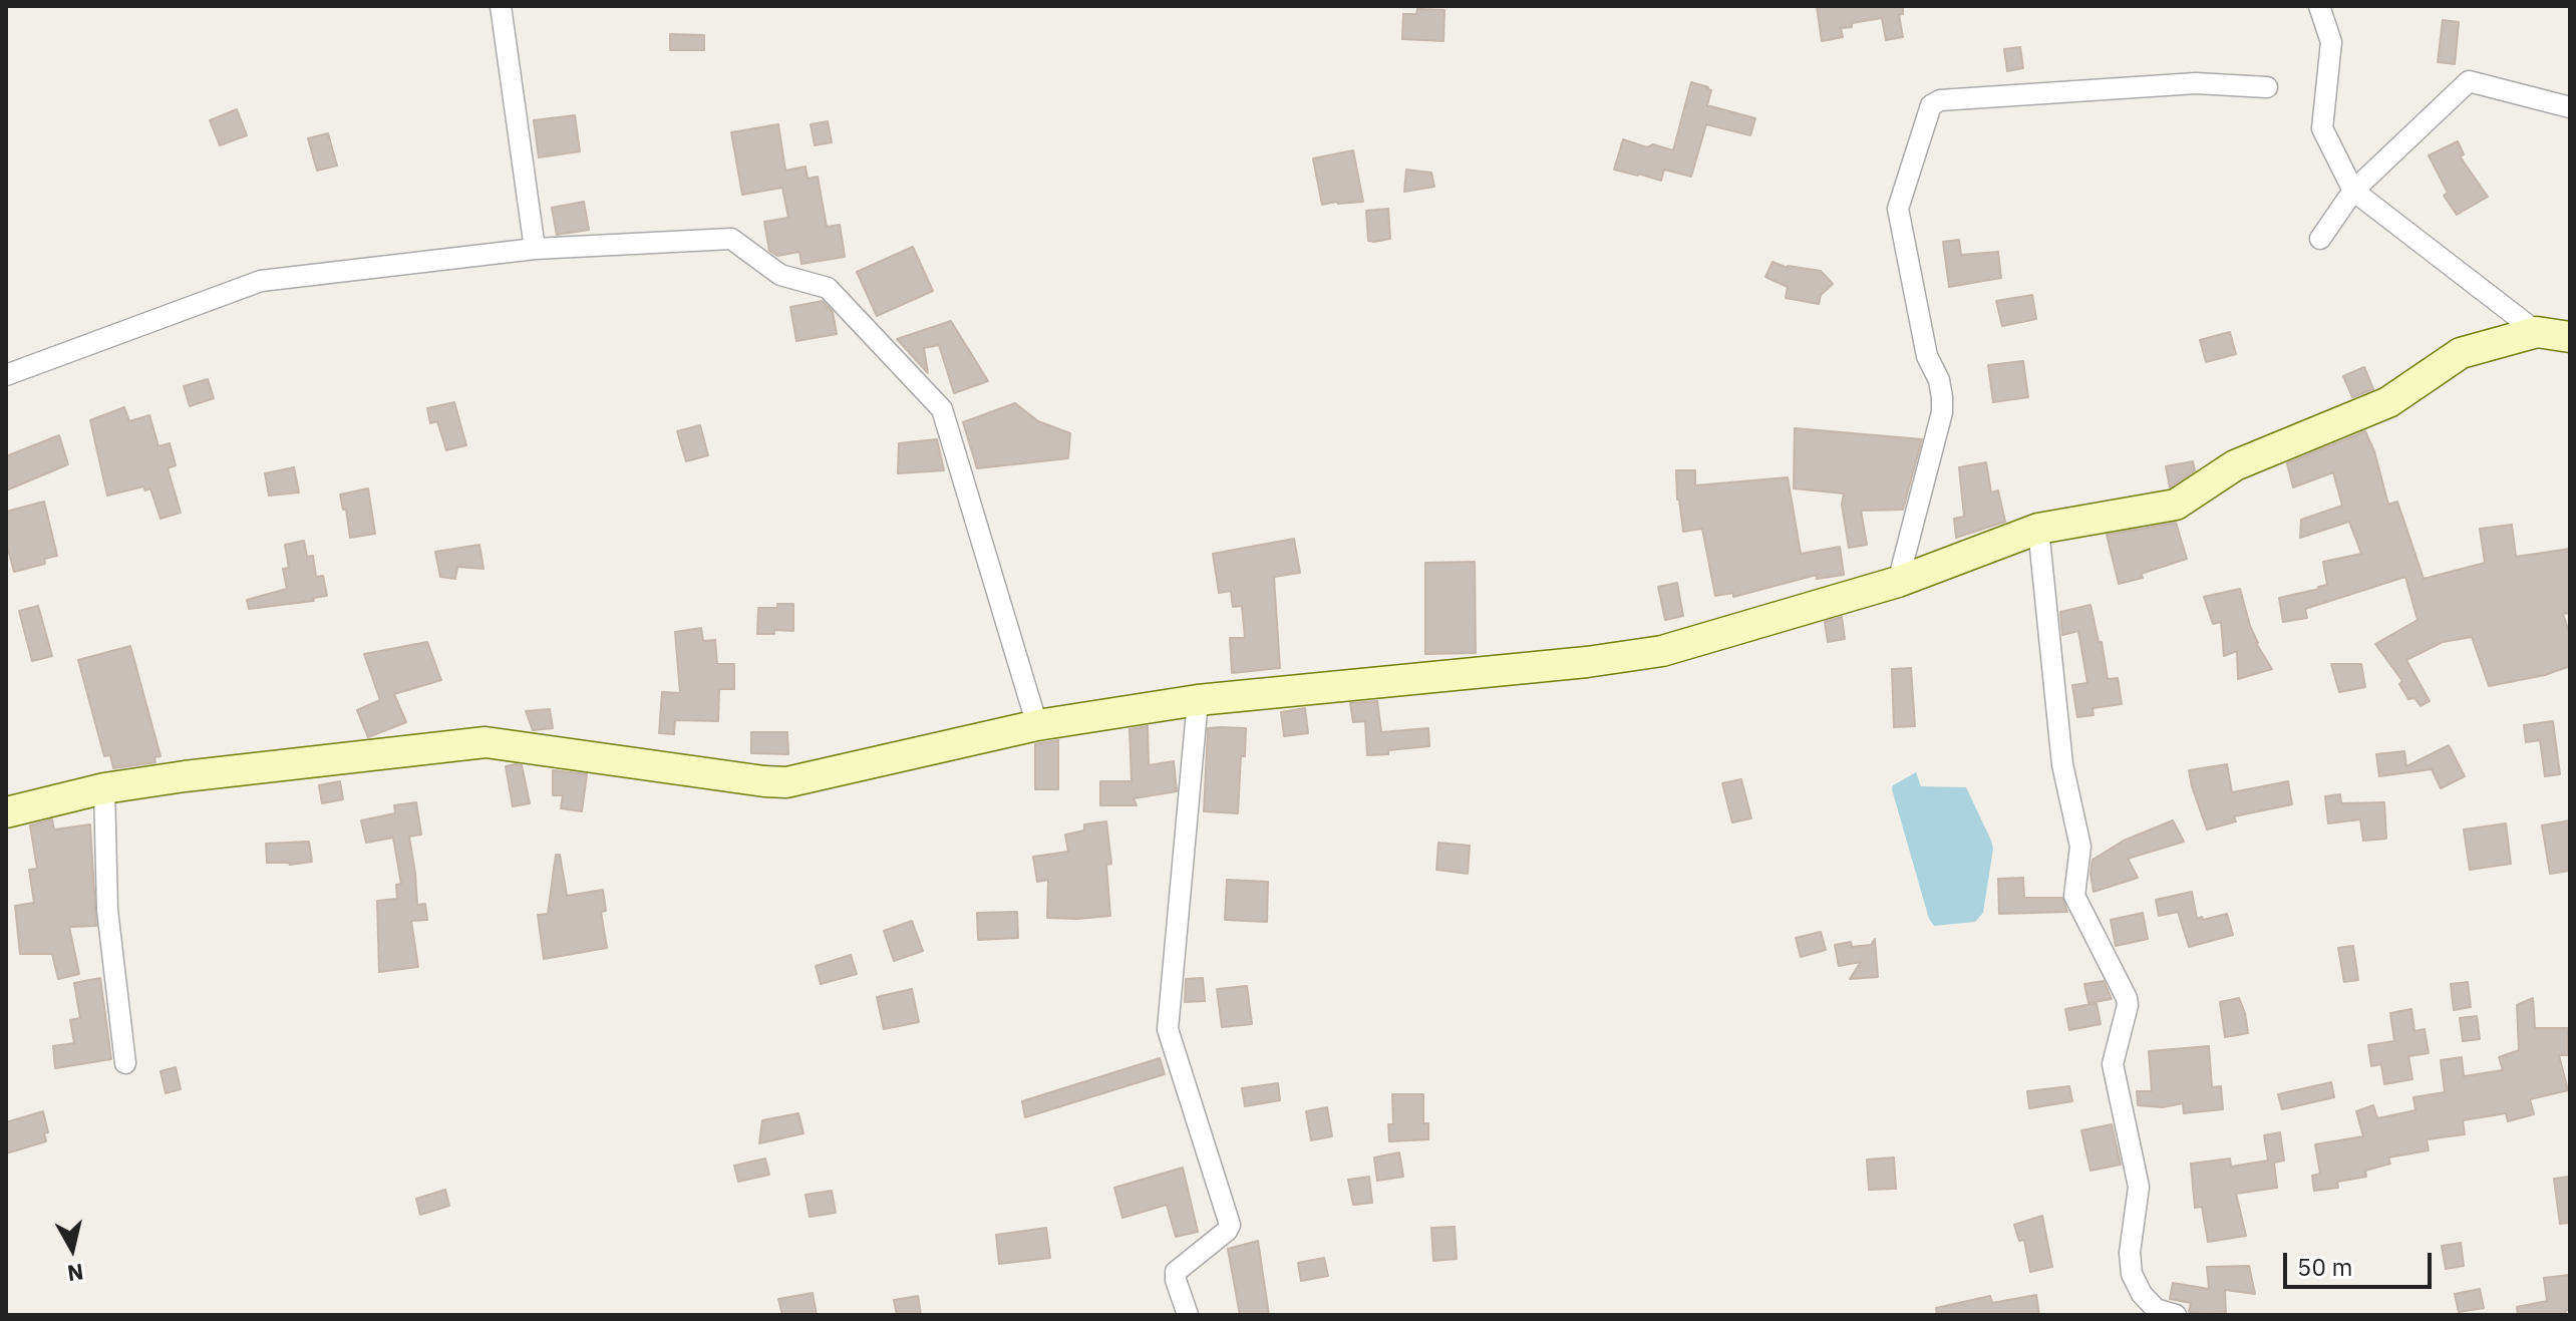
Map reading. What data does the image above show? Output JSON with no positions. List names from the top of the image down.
{
  "scale_bar": "50 m",
  "north": "bottom"
}
